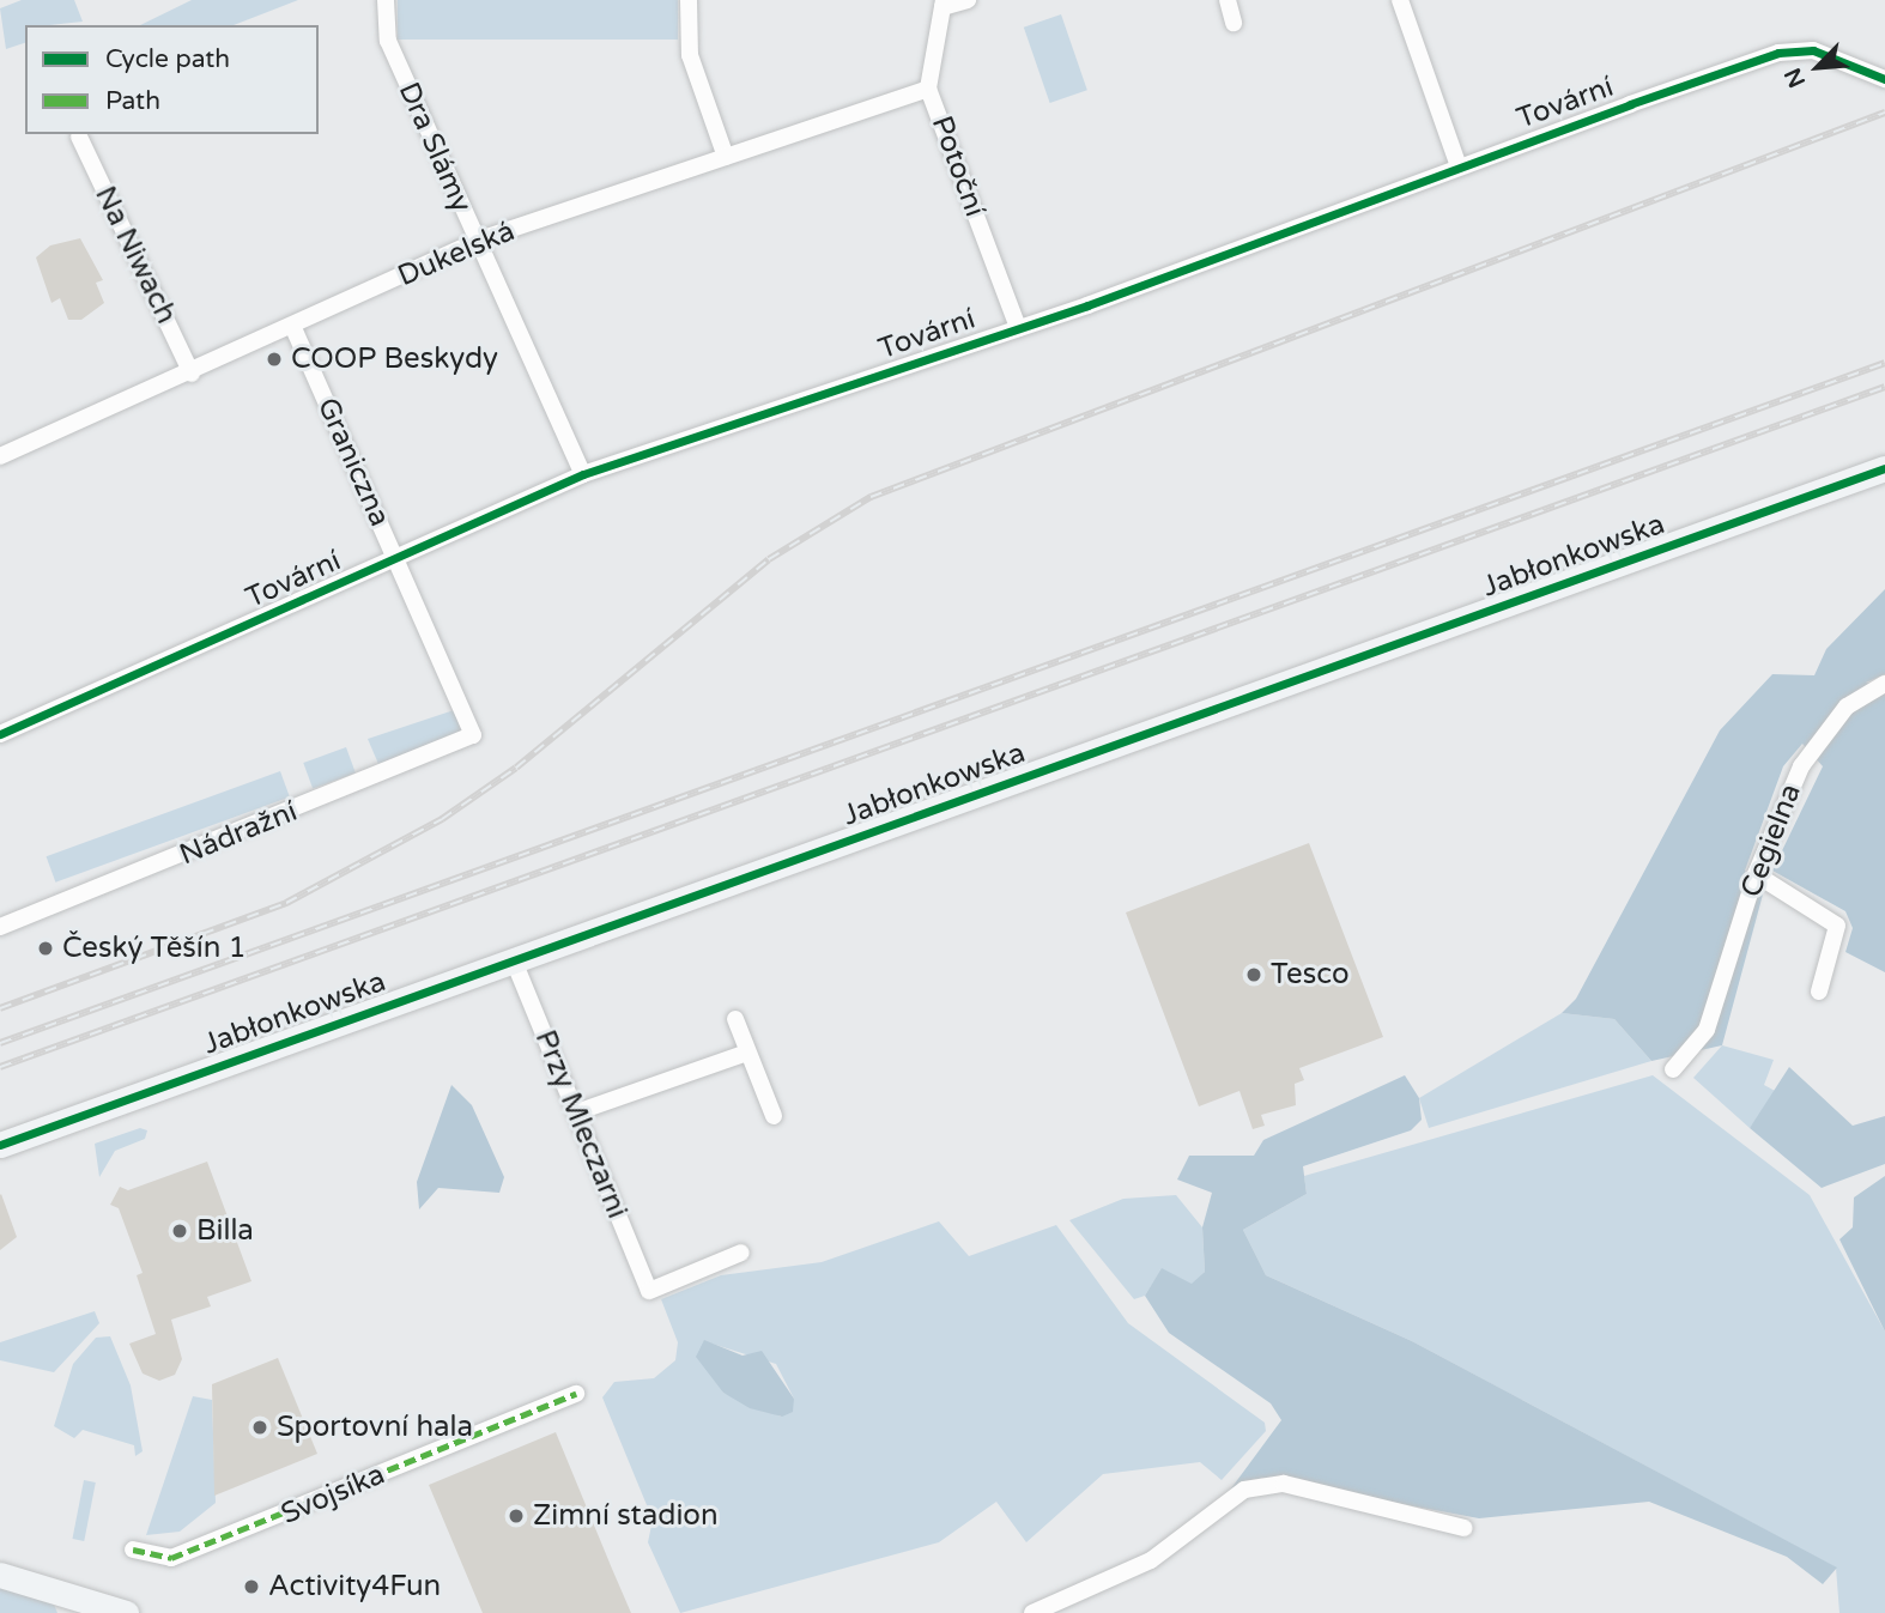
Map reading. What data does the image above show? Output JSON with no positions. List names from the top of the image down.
{
  "streets": {
    "main road": ["Jabłonkowska"],
    "street": [
      "Tovární",
      "Dra Slámy",
      "Potoční",
      "Dukelská",
      "Na Niwach",
      "Graniczna",
      "Nádražní",
      "Cegielna",
      "Przy Mleczarni",
      "Svojsíka"
    ]
  },
  "crossings": [
    ["Tovární", "Dra Slámy"],
    ["Tovární", "Potoční"],
    ["Tovární", "Graniczna"],
    ["Dra Slámy", "Dukelská"],
    ["Potoční", "Dukelská"],
    ["Dukelská", "Na Niwach"],
    ["Dukelská", "Graniczna"],
    ["Graniczna", "Nádražní"],
    ["Jabłonkowska", "Przy Mleczarni"]
  ],
  "places": [
    "COOP Beskydy",
    "Český Těšín 1",
    "Tesco",
    "Billa",
    "Sportovní hala",
    "Zimní stadion",
    "Activity4Fun"
  ],
  "legend": ["Cycle path", "Path"],
  "north": "bottom left"
}
